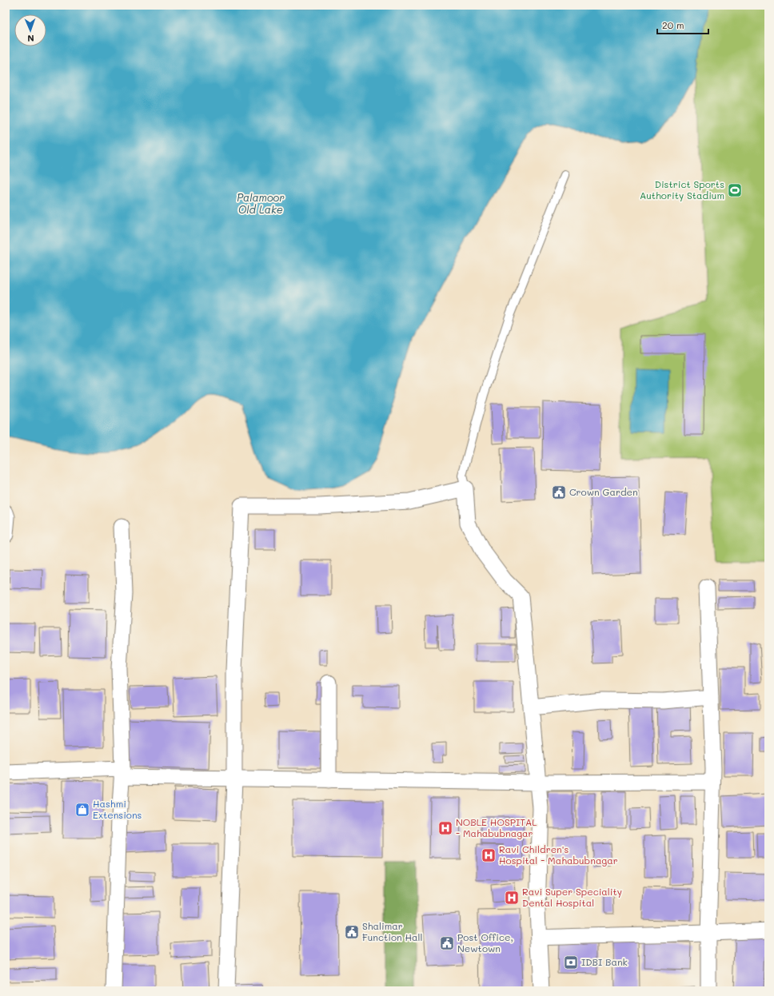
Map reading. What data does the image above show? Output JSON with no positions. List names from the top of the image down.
{
  "water": ["Palamoor Old Lake"],
  "places": {
    "sports": ["District Sports Authority Stadium"],
    "public building": ["Crown Garden", "Shalimar Function Hall", "Post Office, Newtown"],
    "shop": ["Hashmi Extensions"],
    "hospital": ["NOBLE HOSPITAL - Mahabubnagar", "Ravi Children's Hospital - Mahabubnagar", "Ravi Super Speciality Dental Hospital"],
    "bank": ["IDBI Bank"]
  },
  "scale_bar": "20 m",
  "north": "bottom"
}
